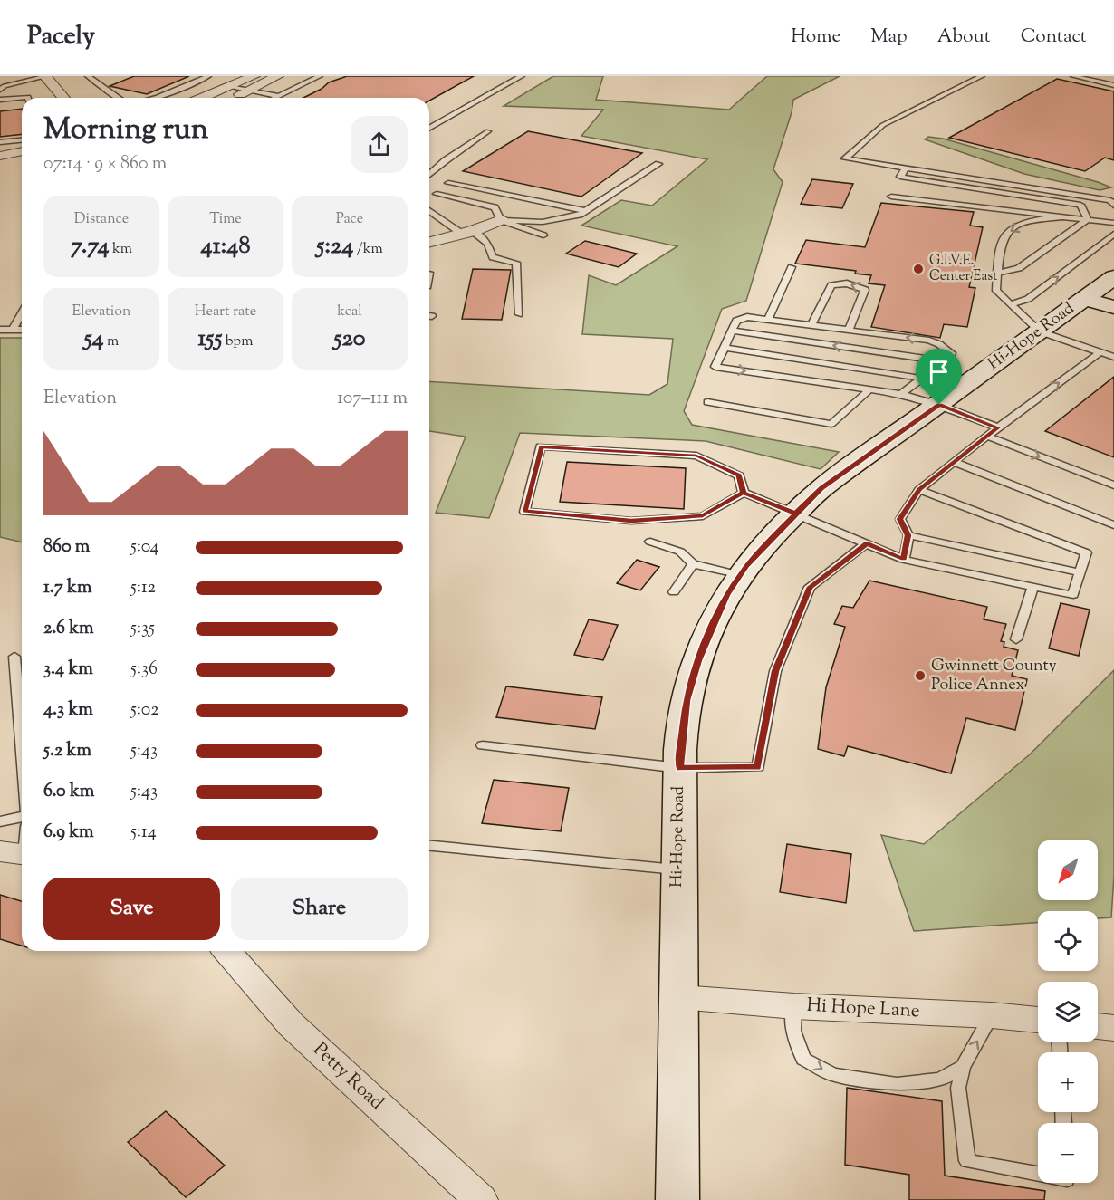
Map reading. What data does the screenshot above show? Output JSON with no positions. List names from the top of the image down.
{
  "streets": {
    "street": ["Hi-Hope Road", "Hi Hope Lane", "Petty Road"]
  },
  "crossings": [
    ["Hi-Hope Road", "Hi Hope Lane"]
  ],
  "places": ["G.I.V.E. Center East", "Gwinnett County Police Annex"],
  "north": "bottom left",
  "page": {
    "header": "Pacely",
    "nav": [
      "Home",
      "Map",
      "About",
      "Contact"
    ],
    "heading": ["Morning run", "07:14 · 9 × 860 m"],
    "stats": [
      ["Distance", "7.74 km"],
      ["Time", "41:48"],
      ["Pace", "5:24 /km"],
      ["Elevation", "54 m"],
      ["Heart rate", "155 bpm"],
      ["kcal", "520"]
    ],
    "chart": ["Elevation", "107–111 m"],
    "list": [
      {
        "name": "860 m",
        "note": "5:04"
      },
      {
        "name": "1.7 km",
        "note": "5:12"
      },
      {
        "name": "2.6 km",
        "note": "5:35"
      },
      {
        "name": "3.4 km",
        "note": "5:36"
      },
      {
        "name": "4.3 km",
        "note": "5:02"
      },
      {
        "name": "5.2 km",
        "note": "5:43"
      },
      {
        "name": "6.0 km",
        "note": "5:43"
      },
      {
        "name": "6.9 km",
        "note": "5:14"
      }
    ],
    "map_buttons": ["+", "−"],
    "buttons": ["Save", "Share"]
  }
}
